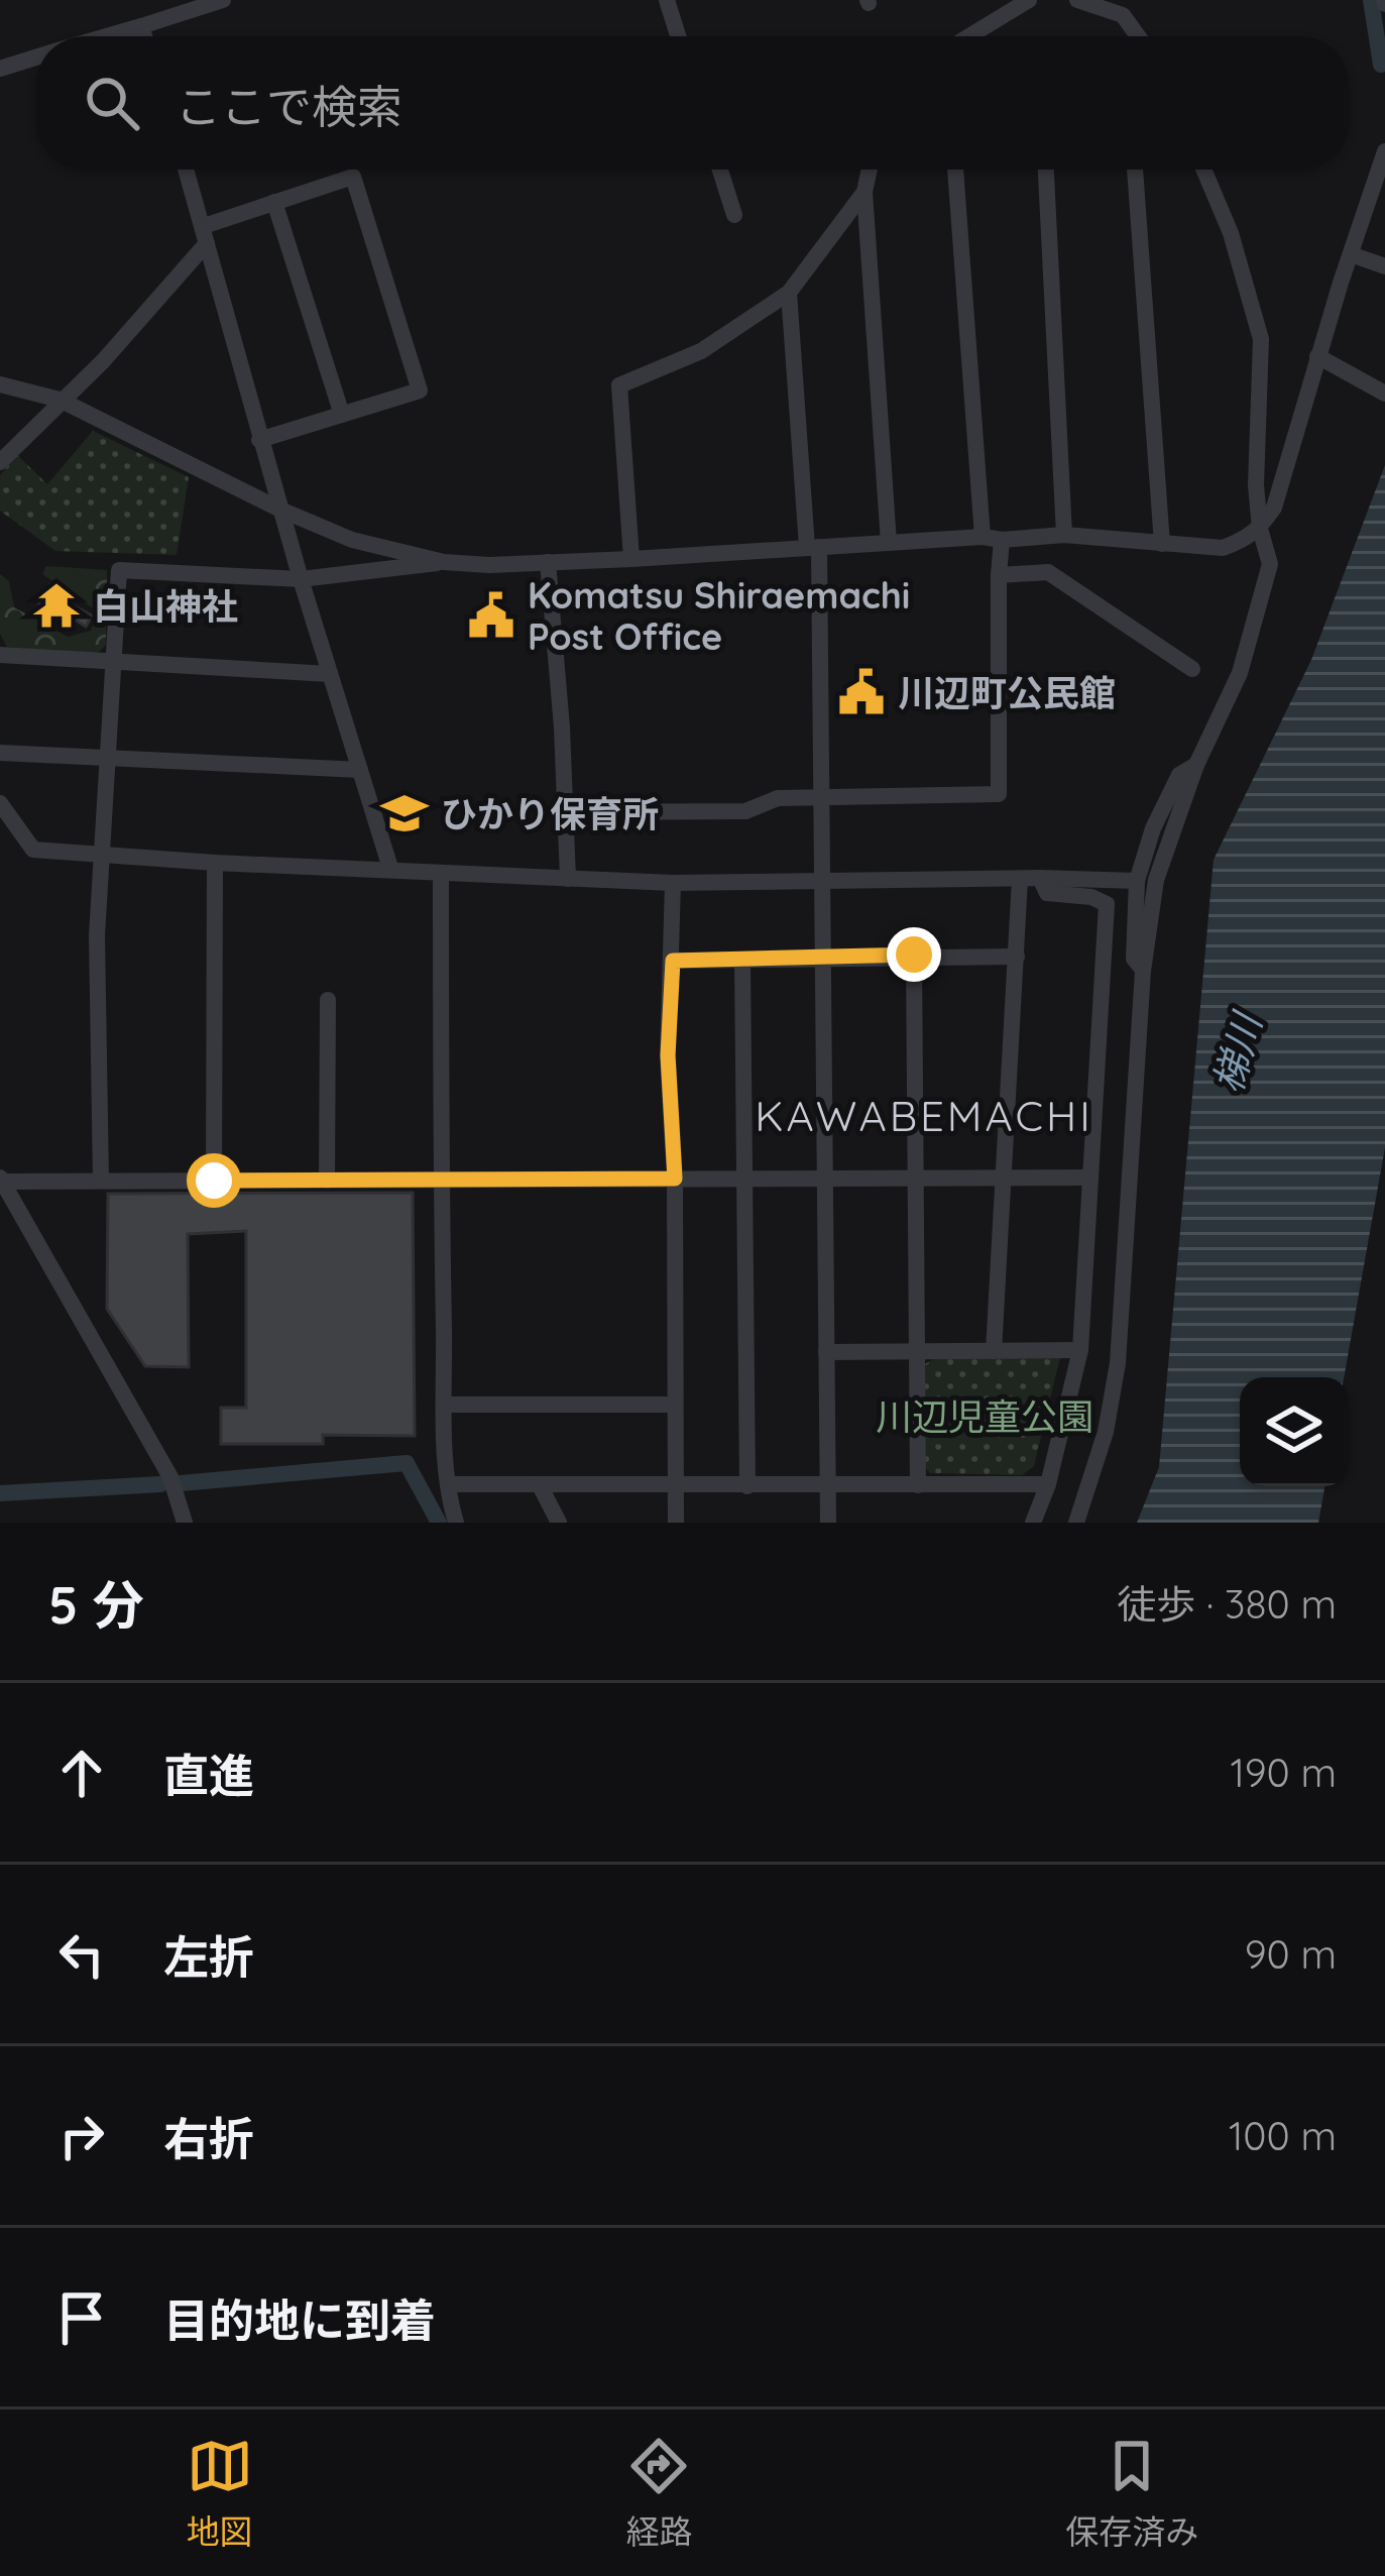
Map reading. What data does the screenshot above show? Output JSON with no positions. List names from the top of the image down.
{
  "districts": ["KAWABEMACHI"],
  "water": ["梯川"],
  "parks": ["川辺児童公園"],
  "places": {
    "temple": ["白山神社"],
    "public building": ["Komatsu Shiraemachi Post Office", "川辺町公民館"],
    "school or university": ["ひかり保育所"]
  },
  "page": {
    "search": "ここで検索",
    "heading": ["5 分", "徒歩 · 380 m"],
    "list": [
      ["直進", "190 m"],
      ["左折", "90 m"],
      ["右折", "100 m"],
      "目的地に到着"
    ],
    "nav": ["地図", "経路", "保存済み"]
  }
}
